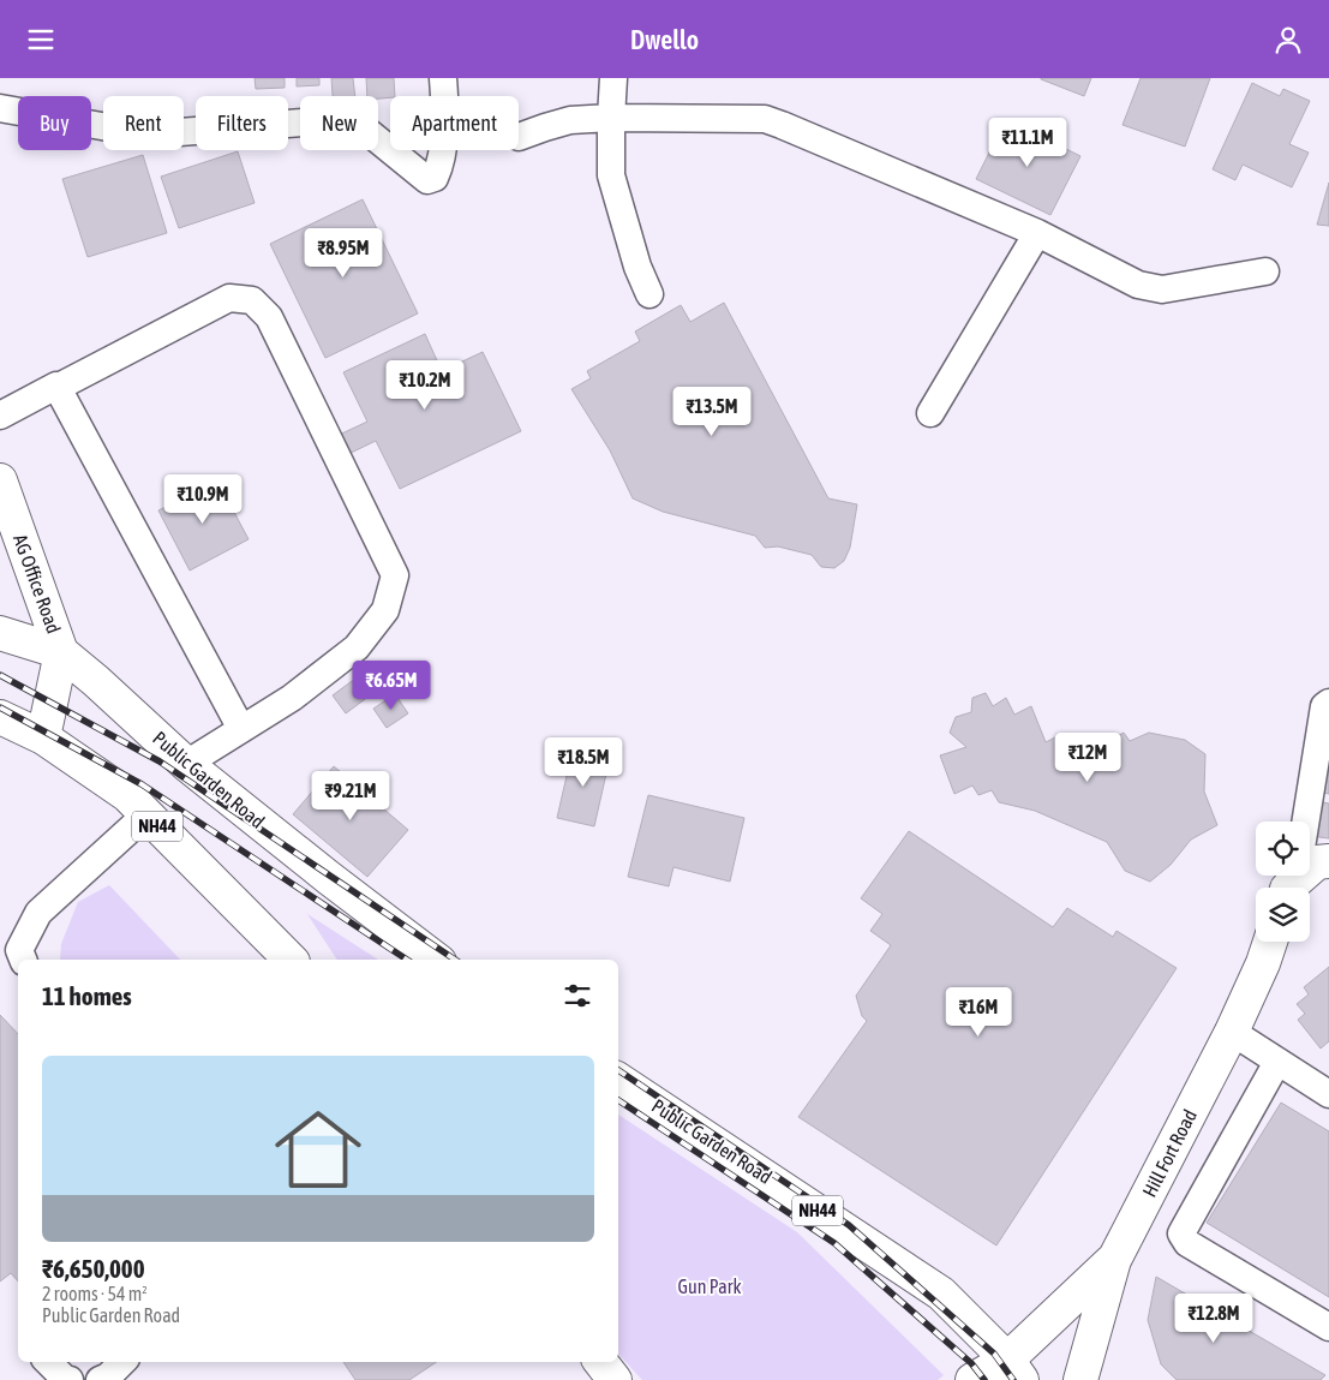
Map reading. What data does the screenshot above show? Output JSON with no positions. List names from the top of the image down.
{
  "streets": {
    "main road": [
      "AG Office Road",
      "Public Garden Road",
      "NH44",
      "Hill Fort Road"
    ]
  },
  "crossings": [
    ["AG Office Road", "Public Garden Road"]
  ],
  "parks": ["Gun Park"],
  "page": {
    "header": "Dwello",
    "chip": [
      "Buy",
      "Rent",
      "Filters",
      "New",
      "Apartment"
    ],
    "price": [
      "₹11.1M",
      "₹8.95M",
      "₹10.2M",
      "₹13.5M",
      "₹10.9M",
      "₹6.65M",
      "₹12M",
      "₹18.5M",
      "₹9.21M",
      "₹16M",
      "₹12.8M"
    ],
    "heading": "11 homes",
    "list": [
      {
        "name": "₹6,650,000",
        "note": "2 rooms · 54 m² · Public Garden Road"
      }
    ]
  }
}
